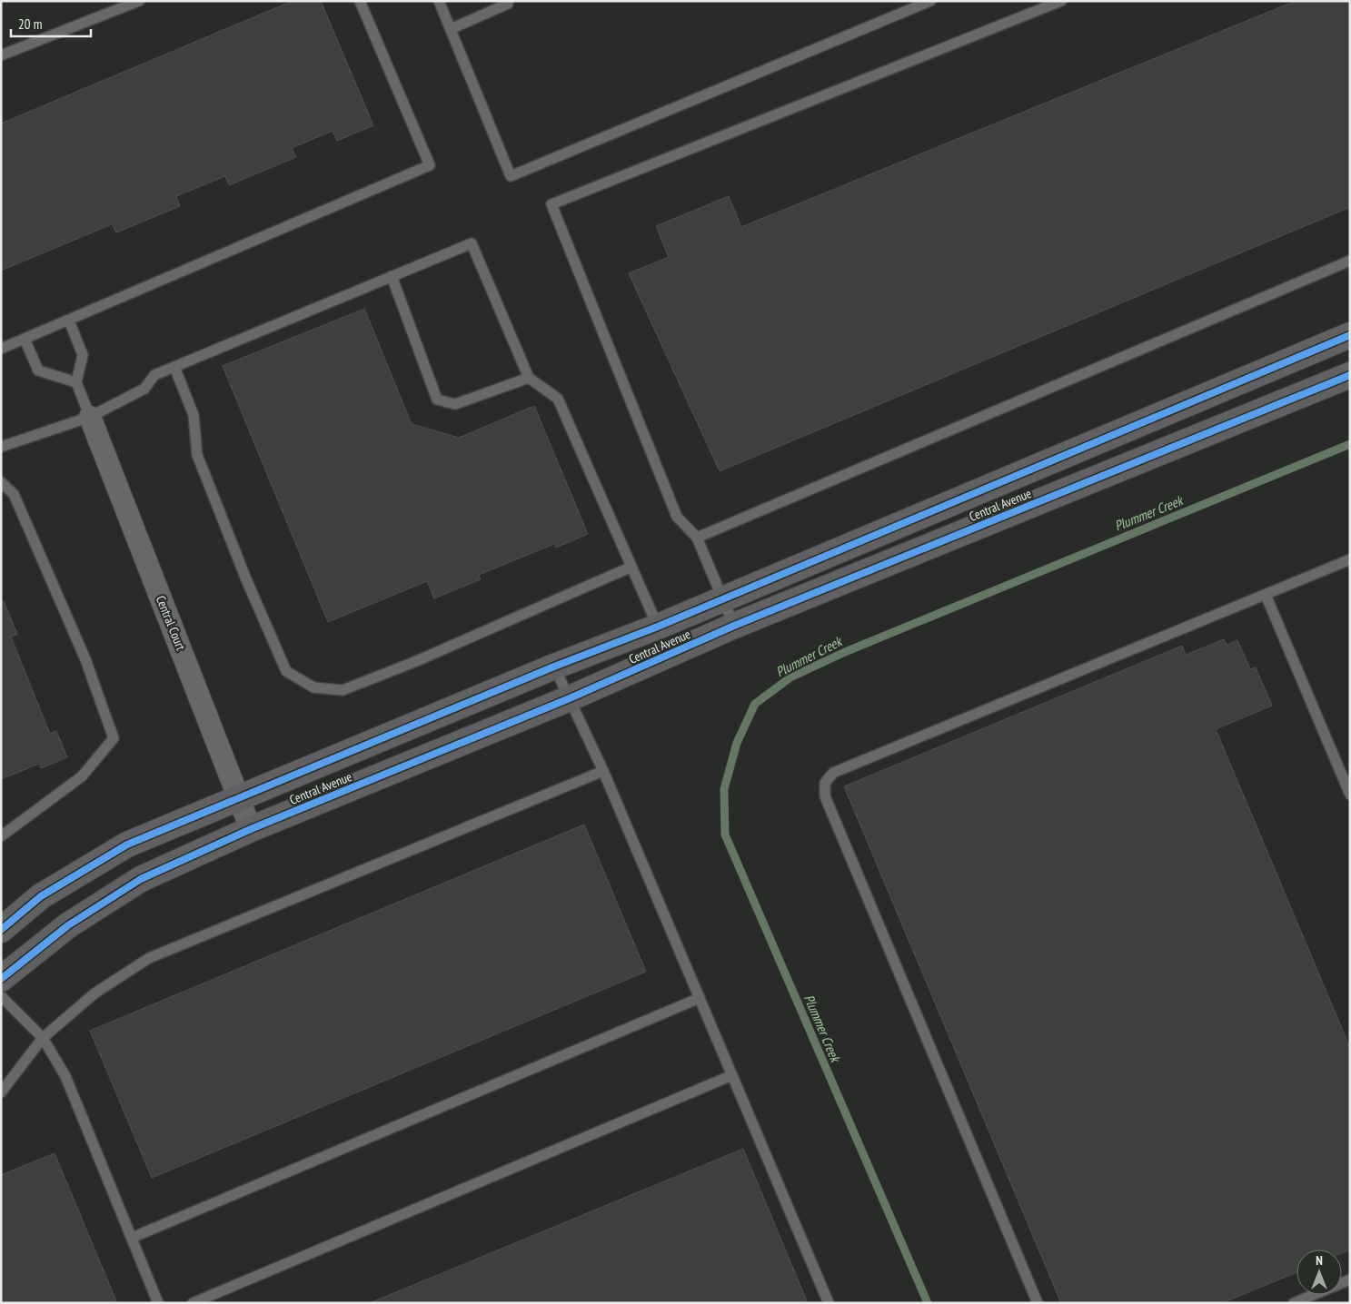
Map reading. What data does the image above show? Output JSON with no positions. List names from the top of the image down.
{
  "streets": {
    "street": ["Central Avenue", "Central Court"]
  },
  "crossings": [
    ["Central Avenue", "Central Court"]
  ],
  "water": ["Plummer Creek"],
  "scale_bar": "20 m",
  "north": "top"
}
